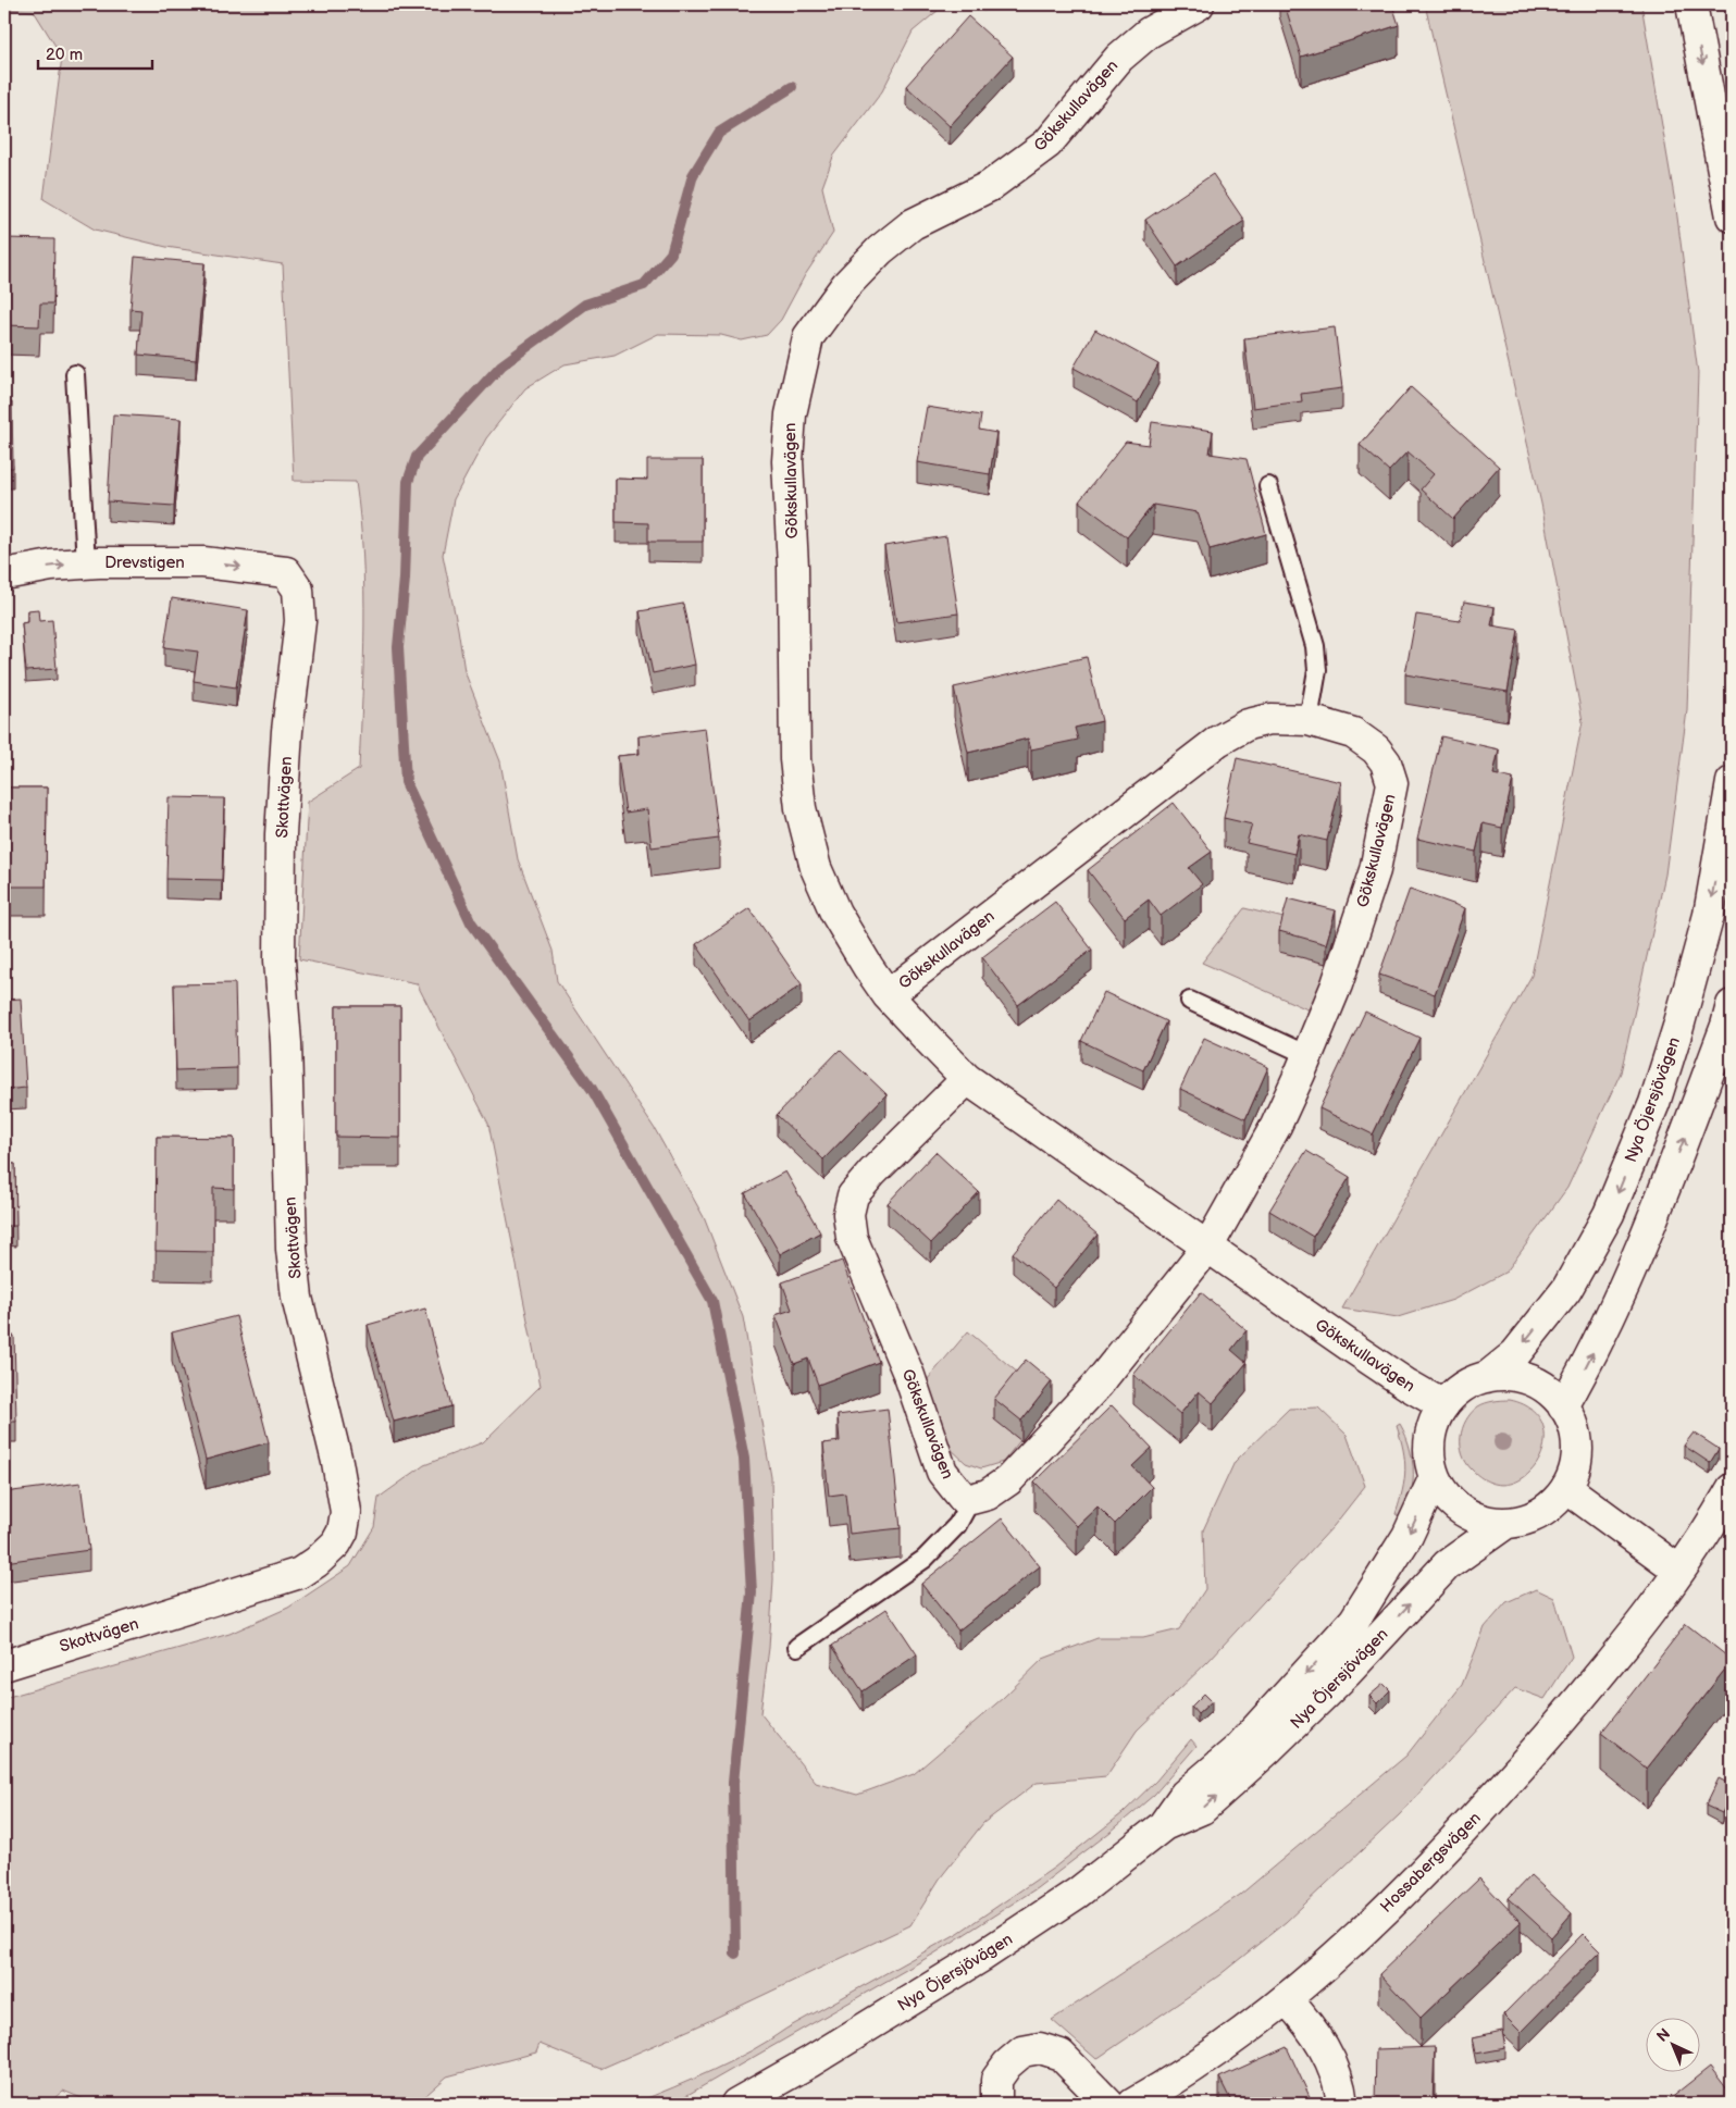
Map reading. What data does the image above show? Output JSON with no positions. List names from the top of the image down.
{
  "streets": {
    "street": [
      "Gökskullavägen",
      "Drevstigen",
      "Skottvägen",
      "Nya Öjersjövägen",
      "Hossabergsvägen"
    ]
  },
  "crossings": [
    ["Gökskullavägen", "Nya Öjersjövägen"],
    ["Drevstigen", "Skottvägen"]
  ],
  "one_way": ["Drevstigen"],
  "scale_bar": "20 m",
  "north": "top left"
}
